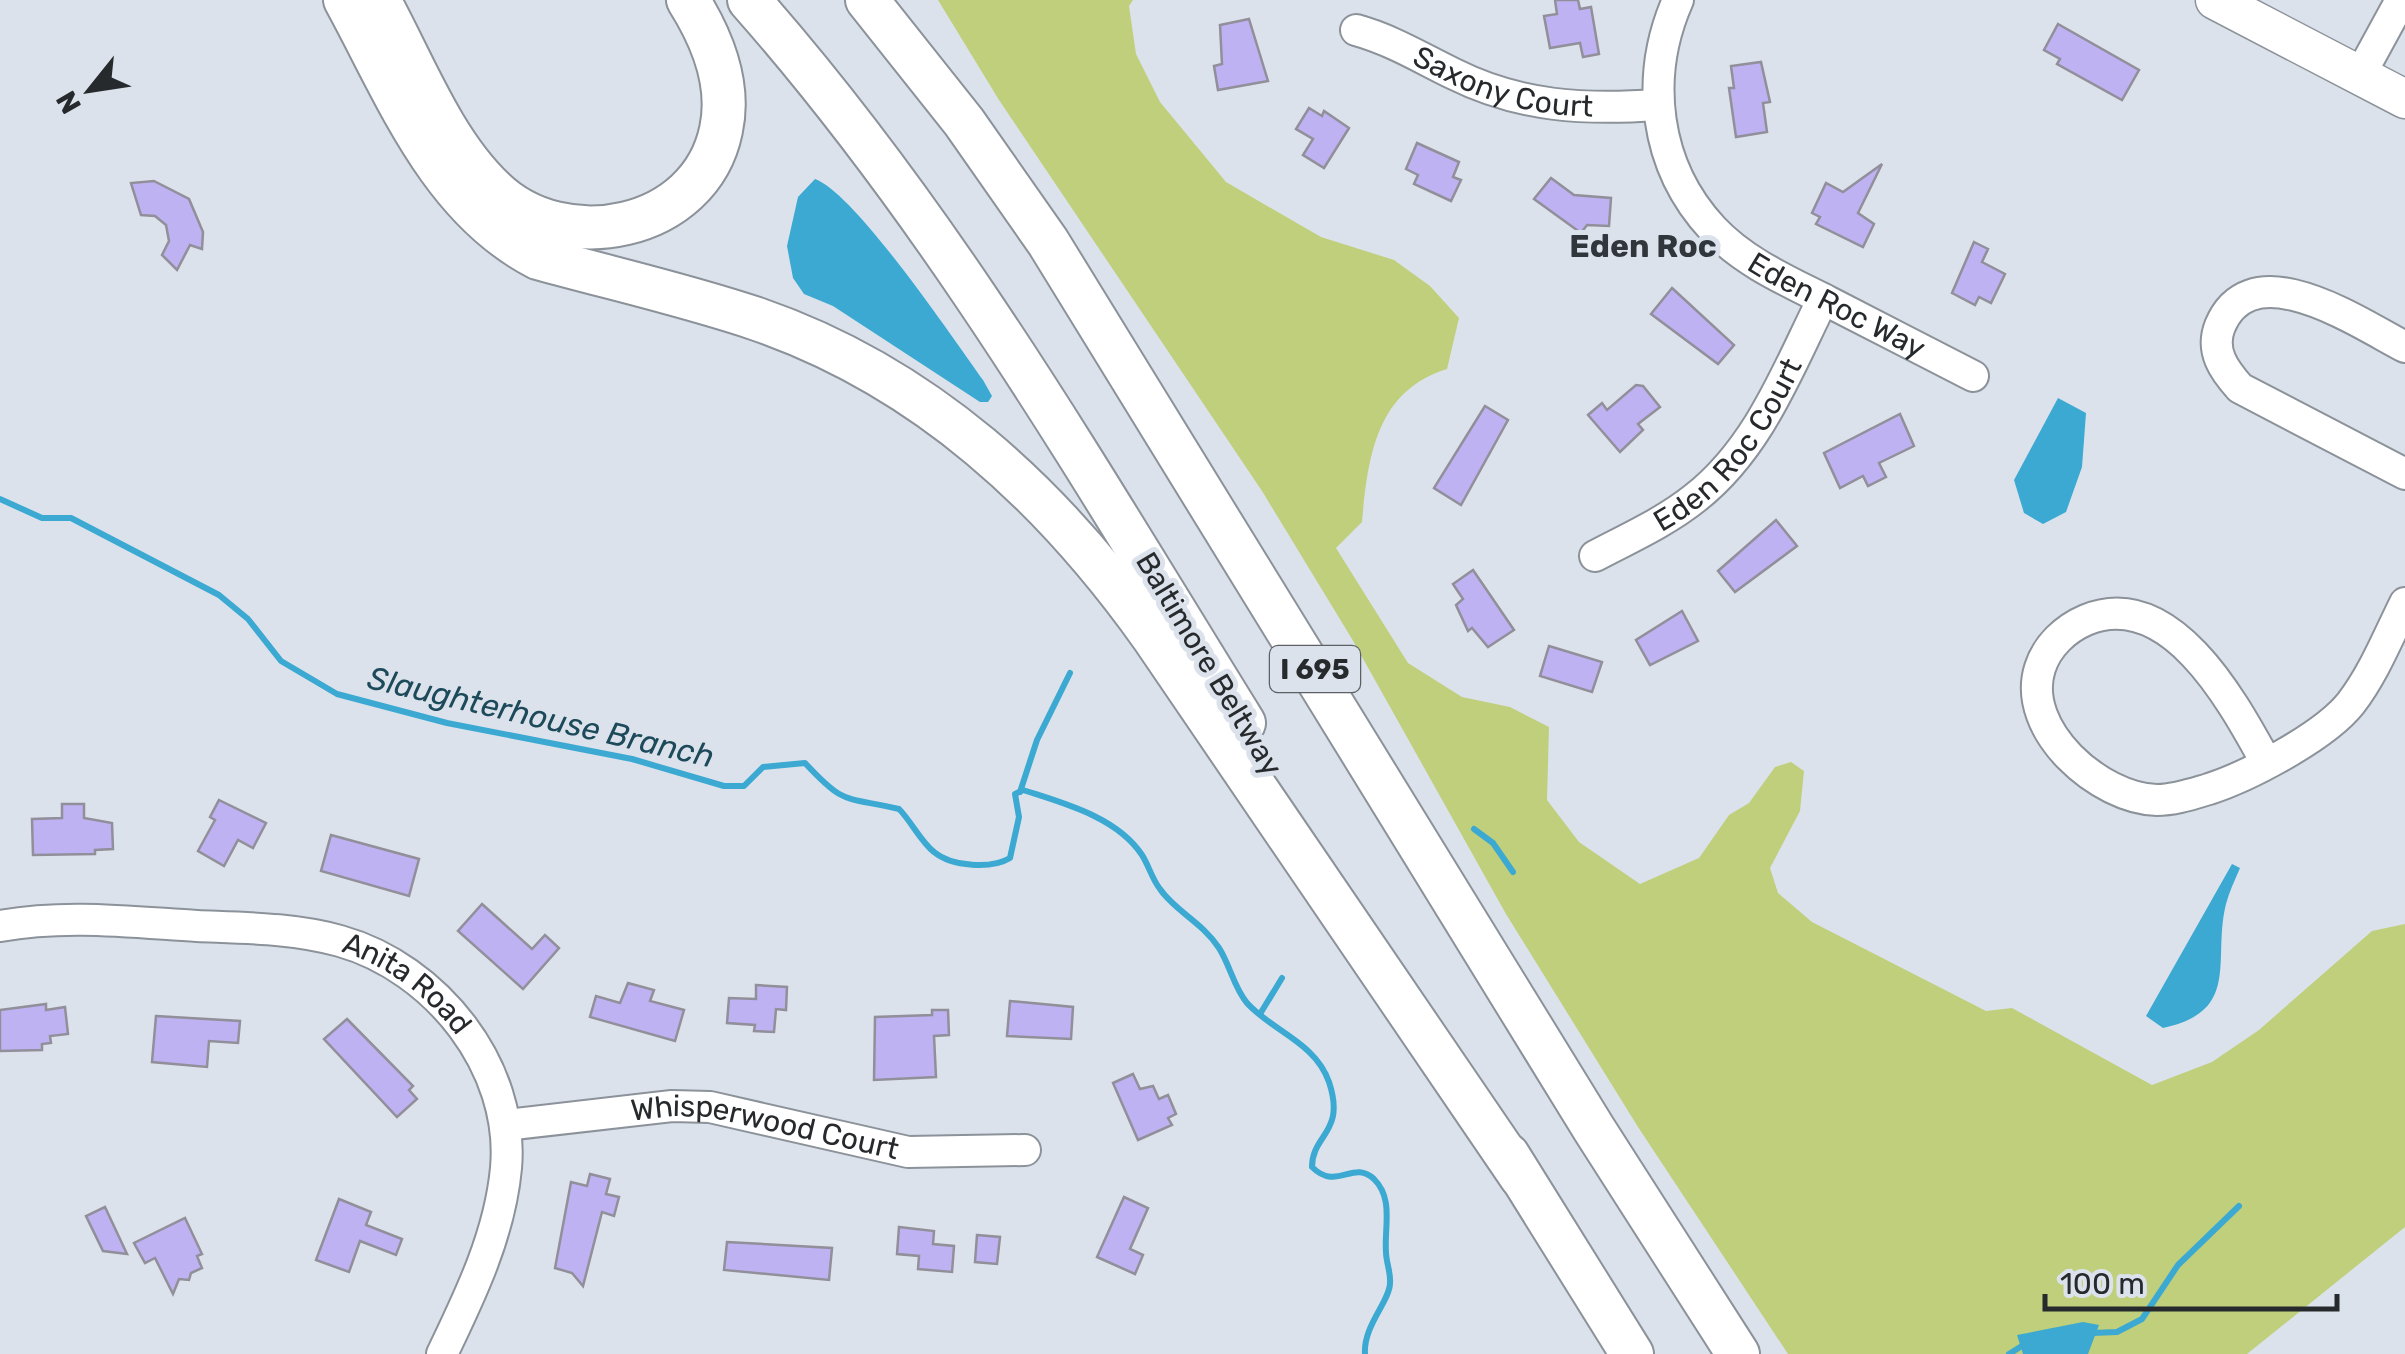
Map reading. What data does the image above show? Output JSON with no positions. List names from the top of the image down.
{
  "streets": {
    "highway": ["Baltimore Beltway", "I 695"],
    "street": [
      "Saxony Court",
      "Eden Roc Way",
      "Eden Roc Court",
      "Anita Road",
      "Whisperwood Court"
    ]
  },
  "crossings": [
    ["Saxony Court", "Eden Roc Way"],
    ["Eden Roc Way", "Eden Roc Court"],
    ["Anita Road", "Whisperwood Court"]
  ],
  "districts": ["Eden Roc"],
  "water": ["Slaughterhouse Branch"],
  "scale_bar": "100 m",
  "north": "bottom left"
}
